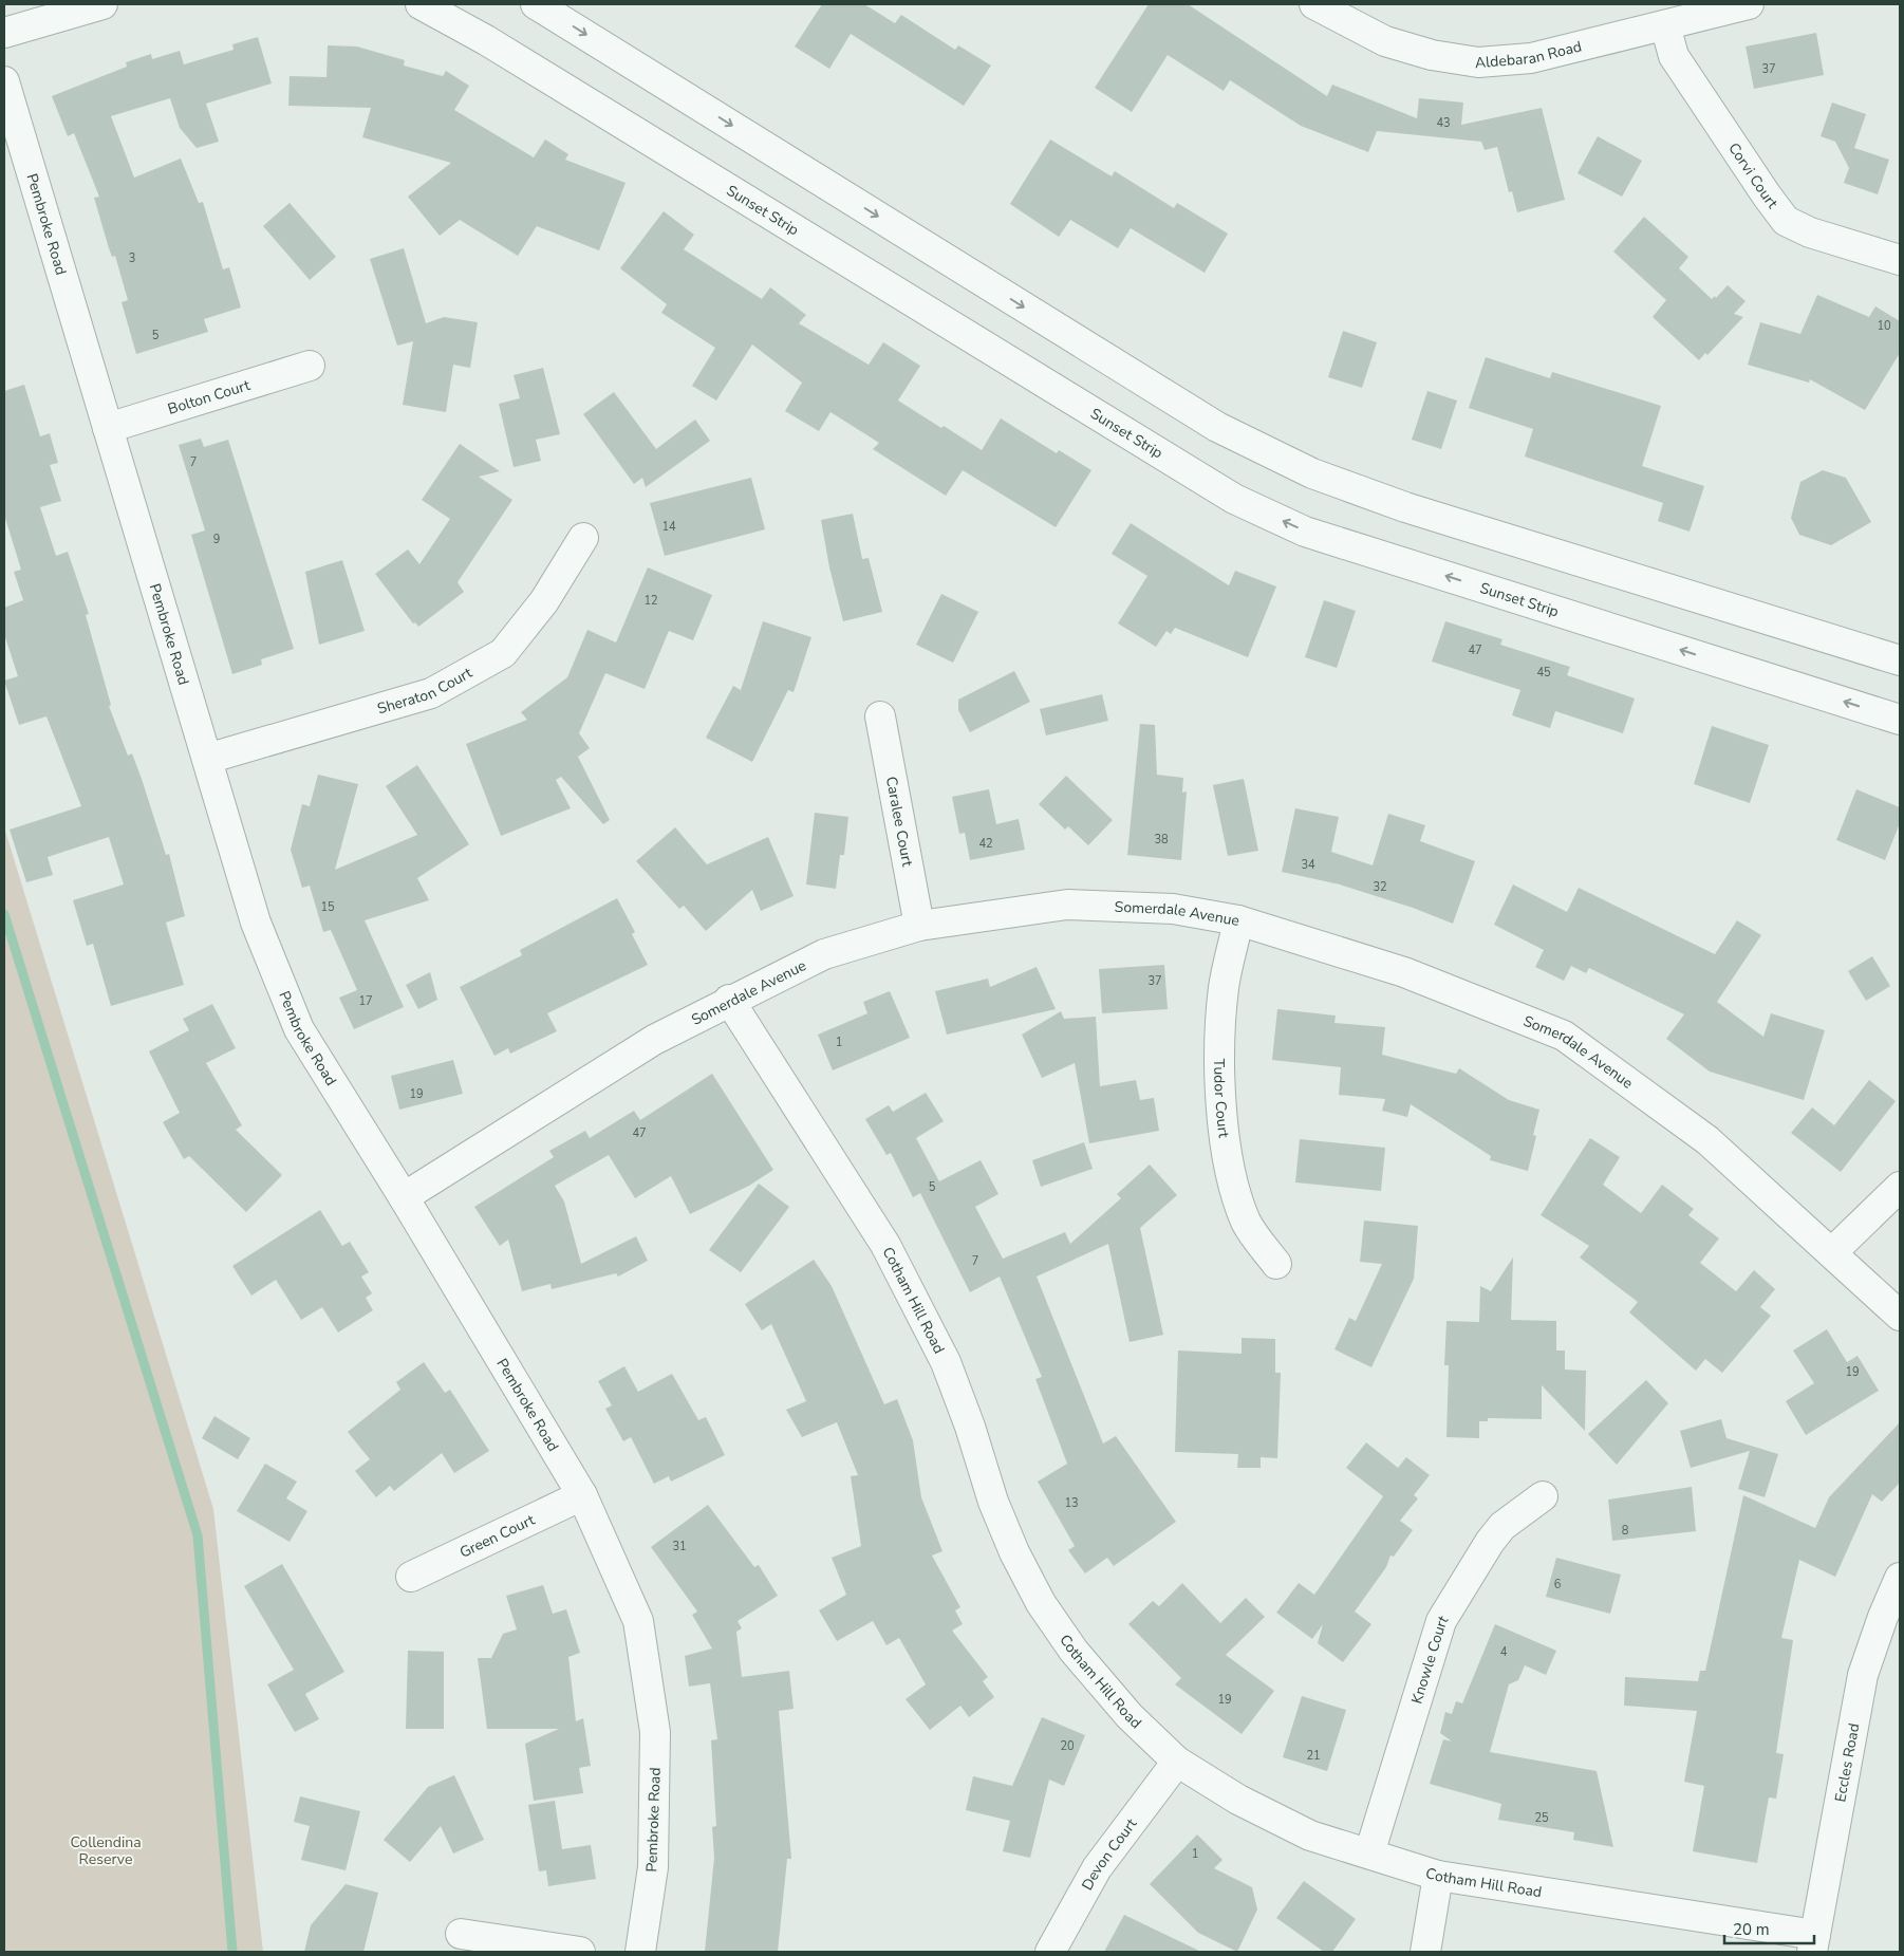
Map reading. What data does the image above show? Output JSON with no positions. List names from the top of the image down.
{
  "streets": {
    "street": [
      "Aldebaran Road",
      "Corvi Court",
      "Sunset Strip",
      "Pembroke Road",
      "Bolton Court",
      "Sheraton Court",
      "Caralee Court",
      "Somerdale Avenue",
      "Tudor Court",
      "Cotham Hill Road",
      "Green Court",
      "Knowle Court",
      "Eccles Road",
      "Devon Court"
    ]
  },
  "crossings": [
    ["Aldebaran Road", "Corvi Court"],
    ["Pembroke Road", "Bolton Court"],
    ["Pembroke Road", "Sheraton Court"],
    ["Pembroke Road", "Somerdale Avenue"],
    ["Pembroke Road", "Green Court"],
    ["Caralee Court", "Somerdale Avenue"],
    ["Somerdale Avenue", "Tudor Court"],
    ["Somerdale Avenue", "Cotham Hill Road"],
    ["Cotham Hill Road", "Knowle Court"],
    ["Cotham Hill Road", "Eccles Road"],
    ["Cotham Hill Road", "Devon Court"]
  ],
  "parks": ["Collendina Reserve"],
  "house_numbers": [
    "37",
    "43",
    "3",
    "10",
    "5",
    "7",
    "14",
    "9",
    "12",
    "47",
    "45",
    "38",
    "42",
    "34",
    "32",
    "15",
    "37",
    "17",
    "1",
    "19",
    "47",
    "5",
    "7",
    "19",
    "13",
    "8",
    "31",
    "6",
    "4",
    "19",
    "20",
    "21",
    "25",
    "1"
  ],
  "scale_bar": "20 m"
}
